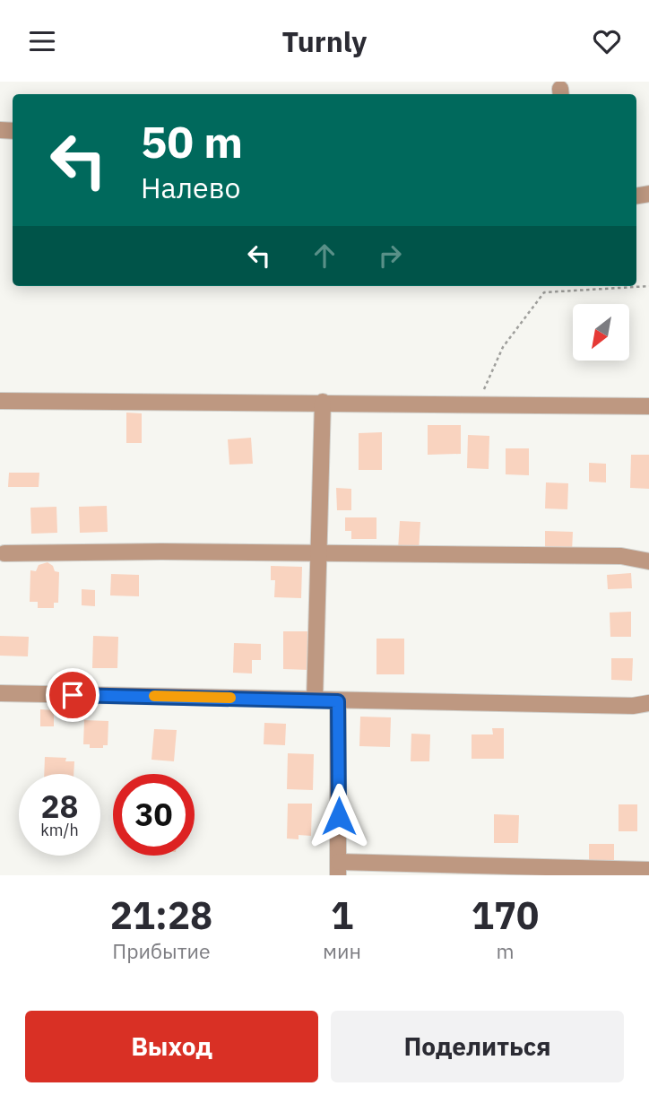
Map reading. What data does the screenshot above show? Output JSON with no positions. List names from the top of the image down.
{
  "north": "bottom left",
  "page": {
    "header": "Turnly",
    "turn": ["50 m", "Налево"],
    "speed": "28 km/h",
    "limit": "30",
    "eta": [
      "21:28",
      "Прибытие",
      "1",
      "мин",
      "170",
      "m"
    ],
    "buttons": ["Выход", "Поделиться"]
  }
}
